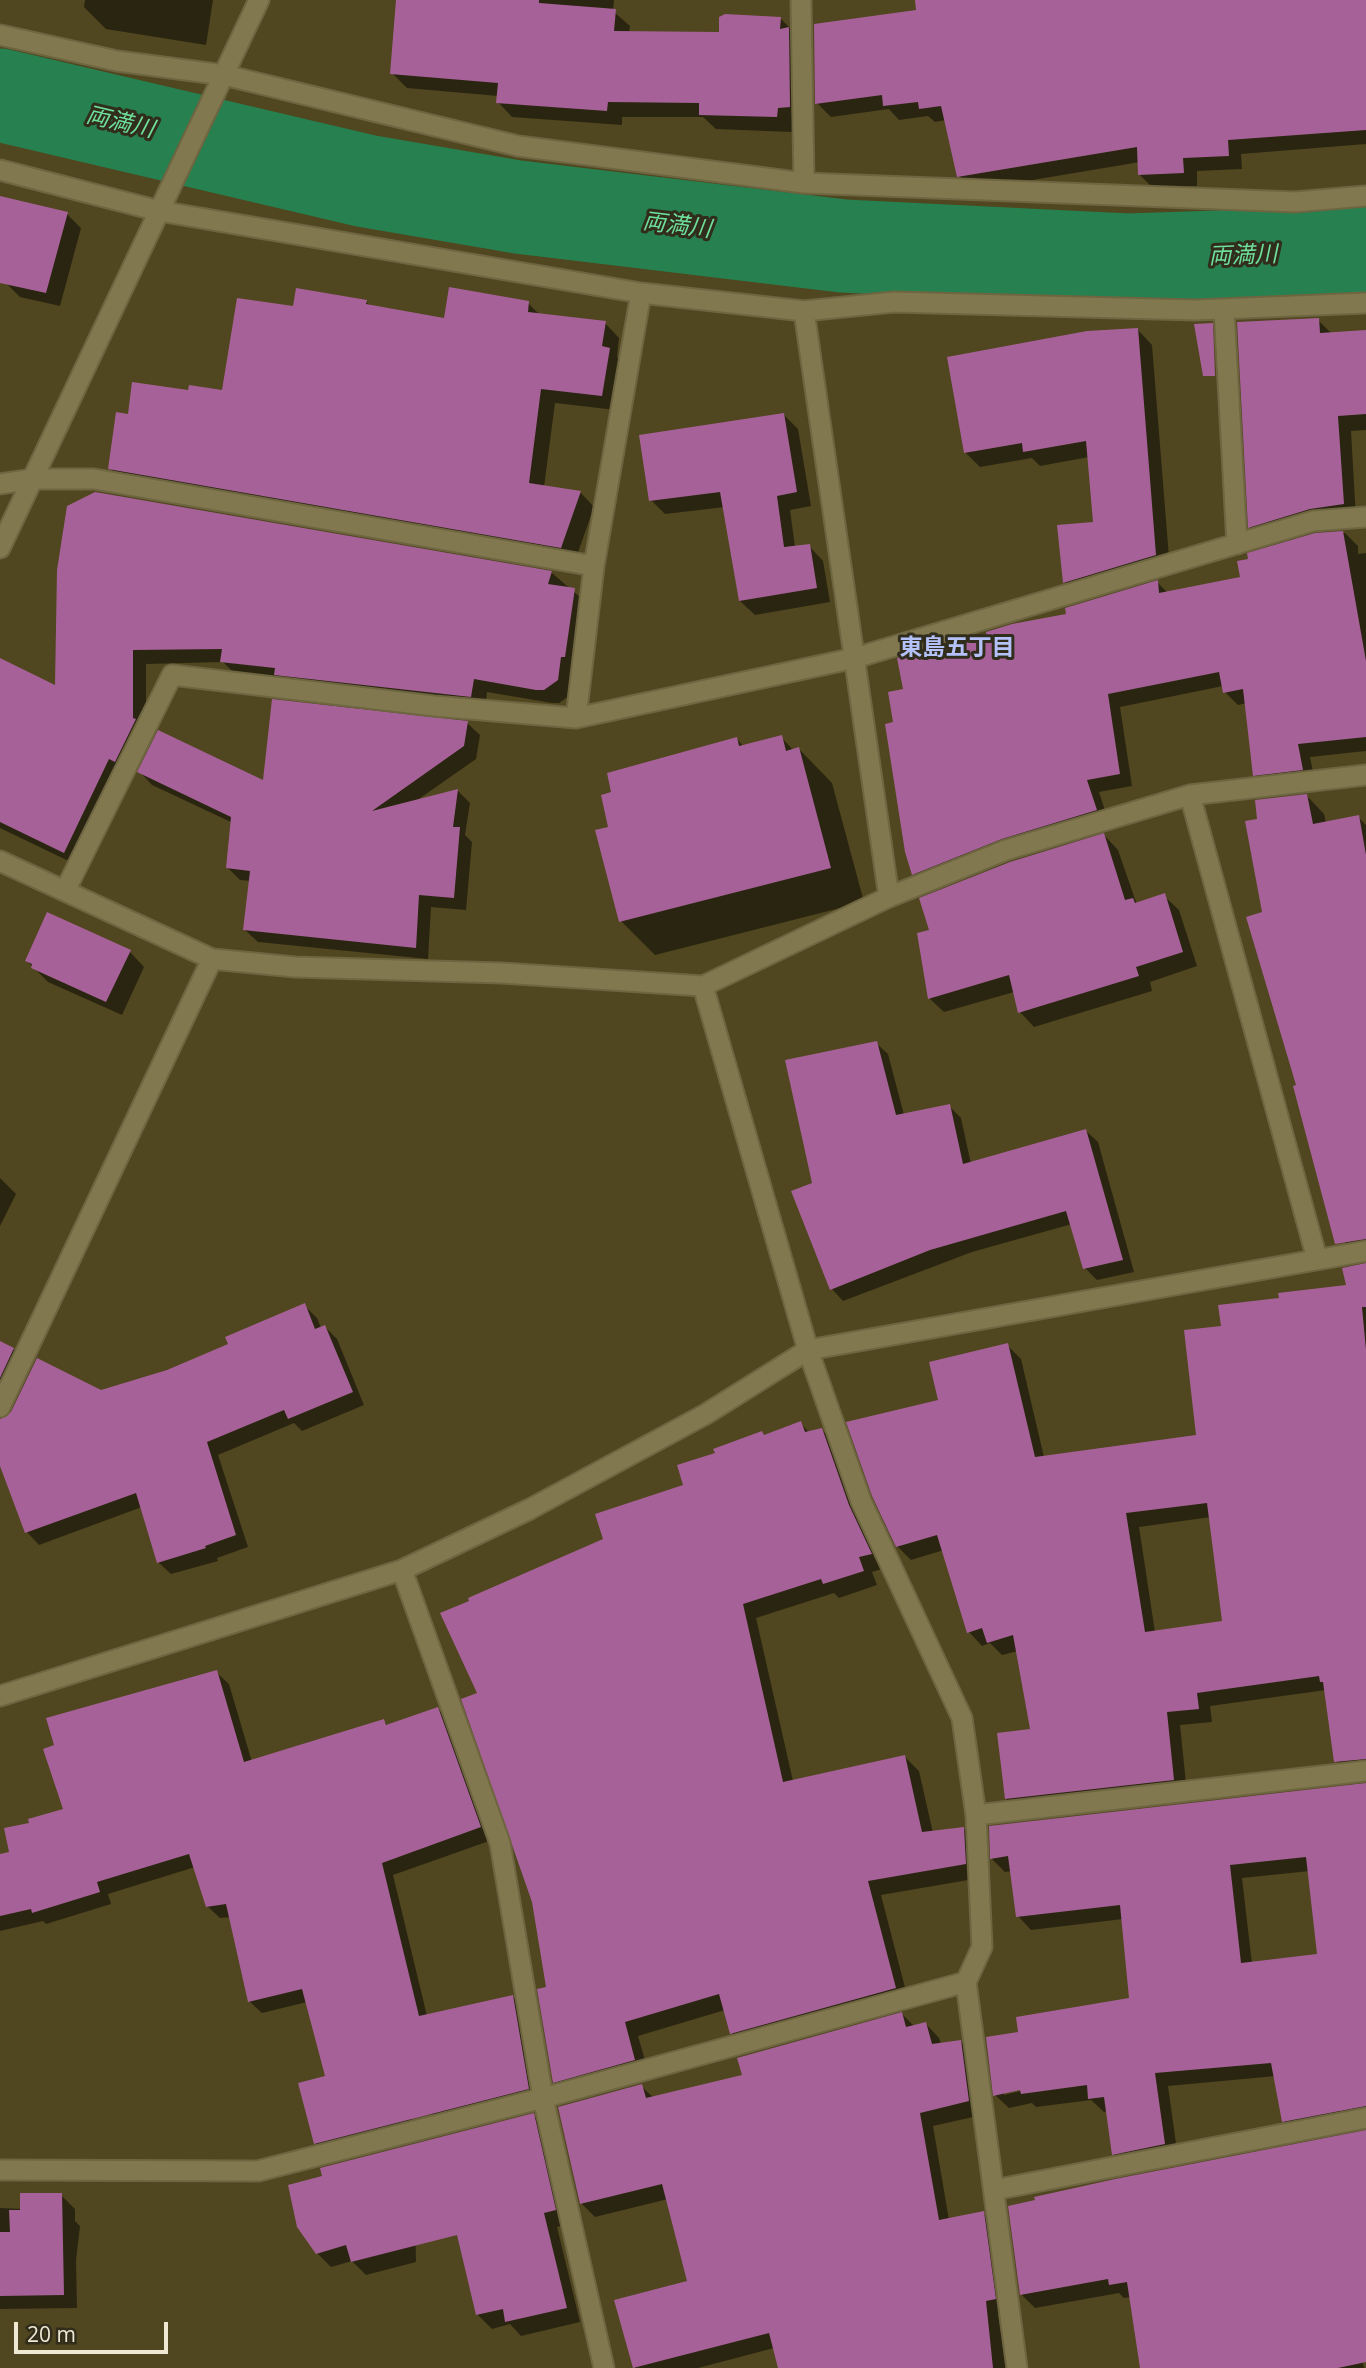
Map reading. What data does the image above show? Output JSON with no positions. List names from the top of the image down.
{
  "districts": ["東島五丁目"],
  "water": ["両満川"],
  "scale_bar": "20 m"
}
